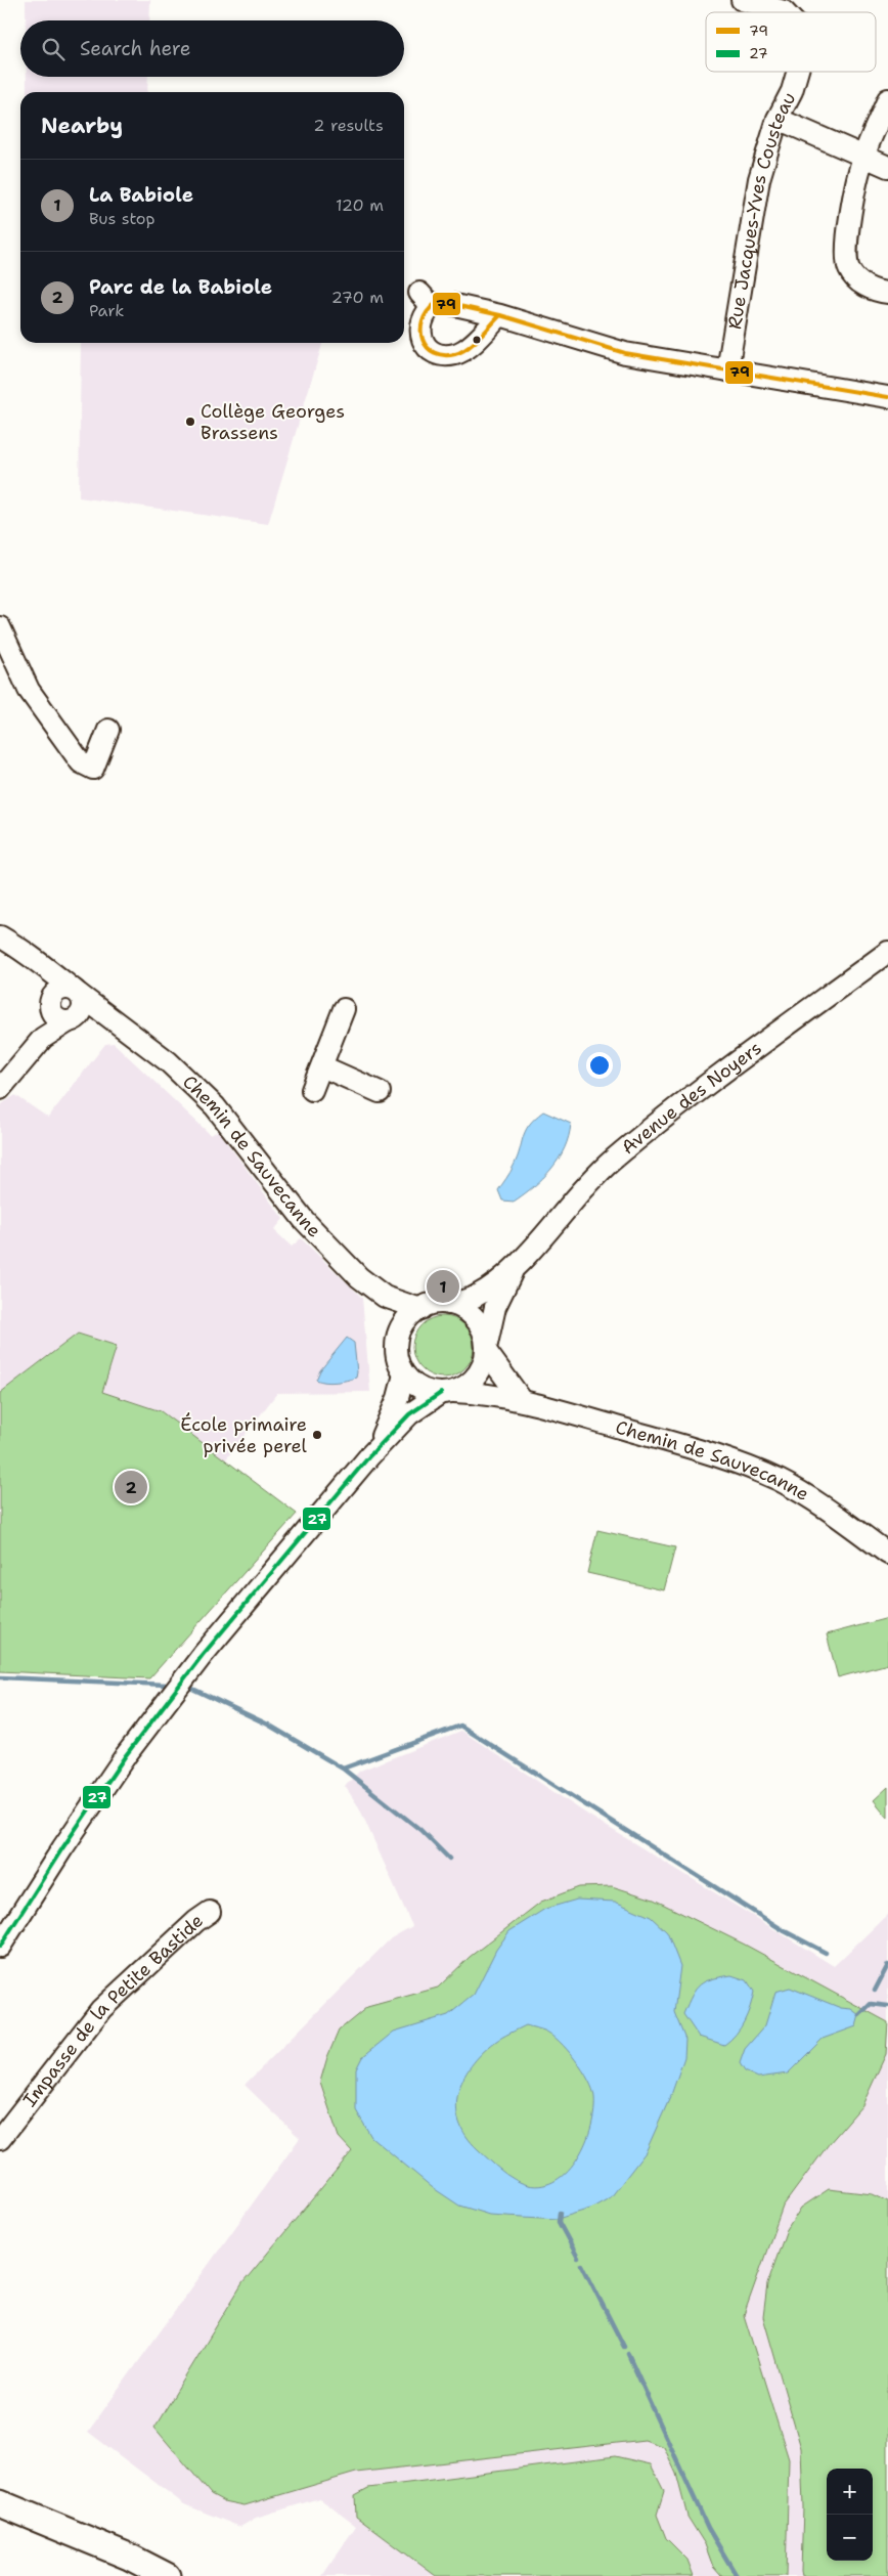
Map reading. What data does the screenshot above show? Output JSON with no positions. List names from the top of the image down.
{
  "streets": {
    "street": [
      "Rue Jacques-Yves Cousteau",
      "Avenue des Noyers",
      "Chemin de Sauvecanne",
      "Impasse de la Petite Bastide"
    ]
  },
  "crossings": [
    ["Avenue des Noyers", "Chemin de Sauvecanne"]
  ],
  "places": ["Collège Georges Brassens", "École primaire privée perel"],
  "lines": ["transit line 79", "transit line 27"],
  "legend": ["79", "27"],
  "page": {
    "search": "Search here",
    "heading": ["Nearby", "2 results"],
    "list": [
      {
        "mark": "1",
        "name": "La Babiole",
        "note": "Bus stop",
        "value": "120 m"
      },
      {
        "mark": "2",
        "name": "Parc de la Babiole",
        "note": "Park",
        "value": "270 m"
      }
    ],
    "pins": ["1", "2"],
    "map_buttons": ["+", "−"]
  }
}
